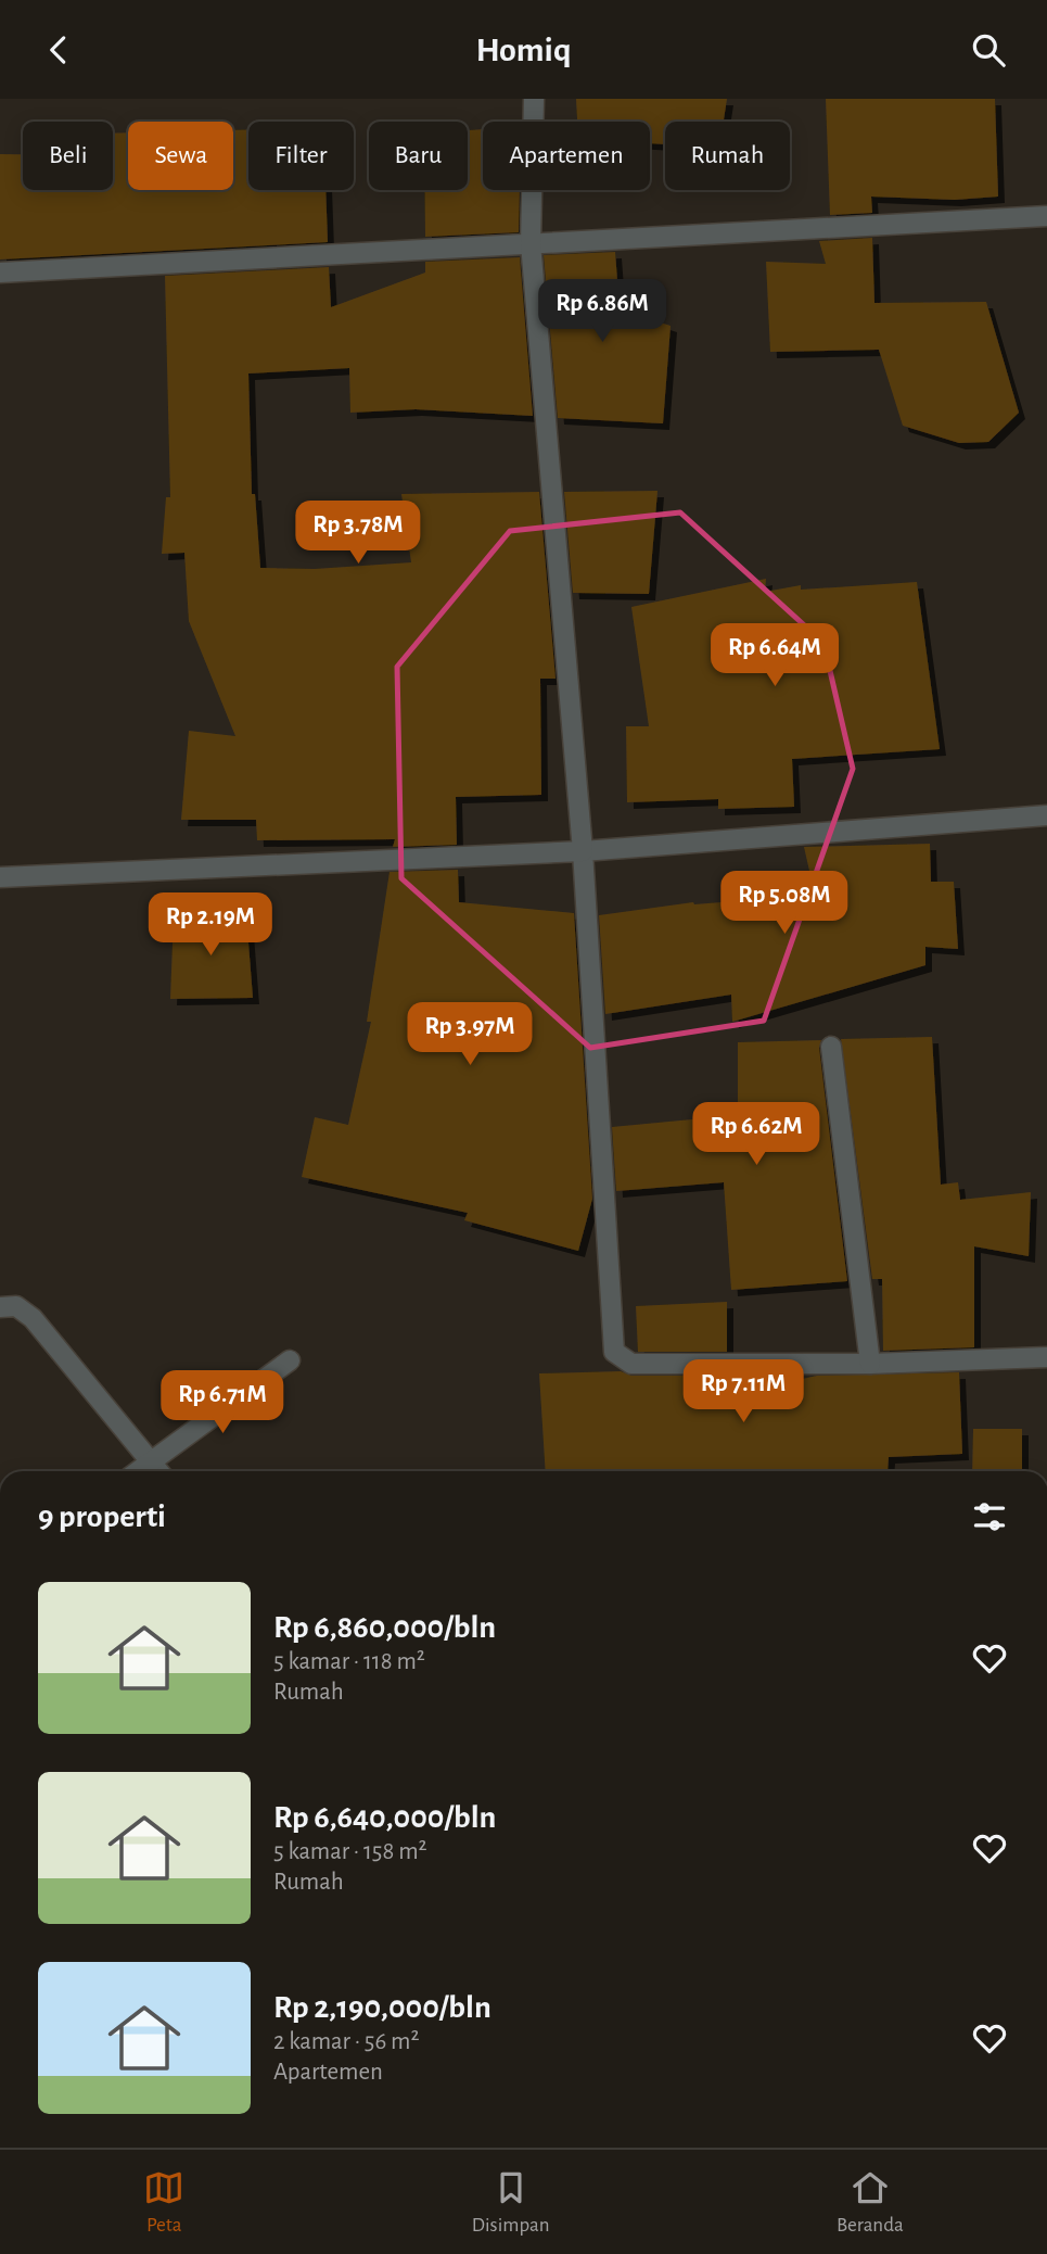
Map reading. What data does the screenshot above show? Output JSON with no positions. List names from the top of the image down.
{
  "page": {
    "header": "Homiq",
    "chip": [
      "Beli",
      "Sewa",
      "Filter",
      "Baru",
      "Apartemen",
      "Rumah"
    ],
    "price": [
      "Rp 6.86M",
      "Rp 3.78M",
      "Rp 6.64M",
      "Rp 5.08M",
      "Rp 2.19M",
      "Rp 3.97M",
      "Rp 6.62M",
      "Rp 7.11M",
      "Rp 6.71M"
    ],
    "heading": "9 properti",
    "list": [
      {
        "name": "Rp 6,860,000/bln",
        "note": "5 kamar · 118 m² · Rumah"
      },
      {
        "name": "Rp 6,640,000/bln",
        "note": "5 kamar · 158 m² · Rumah"
      },
      {
        "name": "Rp 2,190,000/bln",
        "note": "2 kamar · 56 m² · Apartemen"
      }
    ],
    "tabs": ["Peta", "Disimpan", "Beranda"]
  }
}
